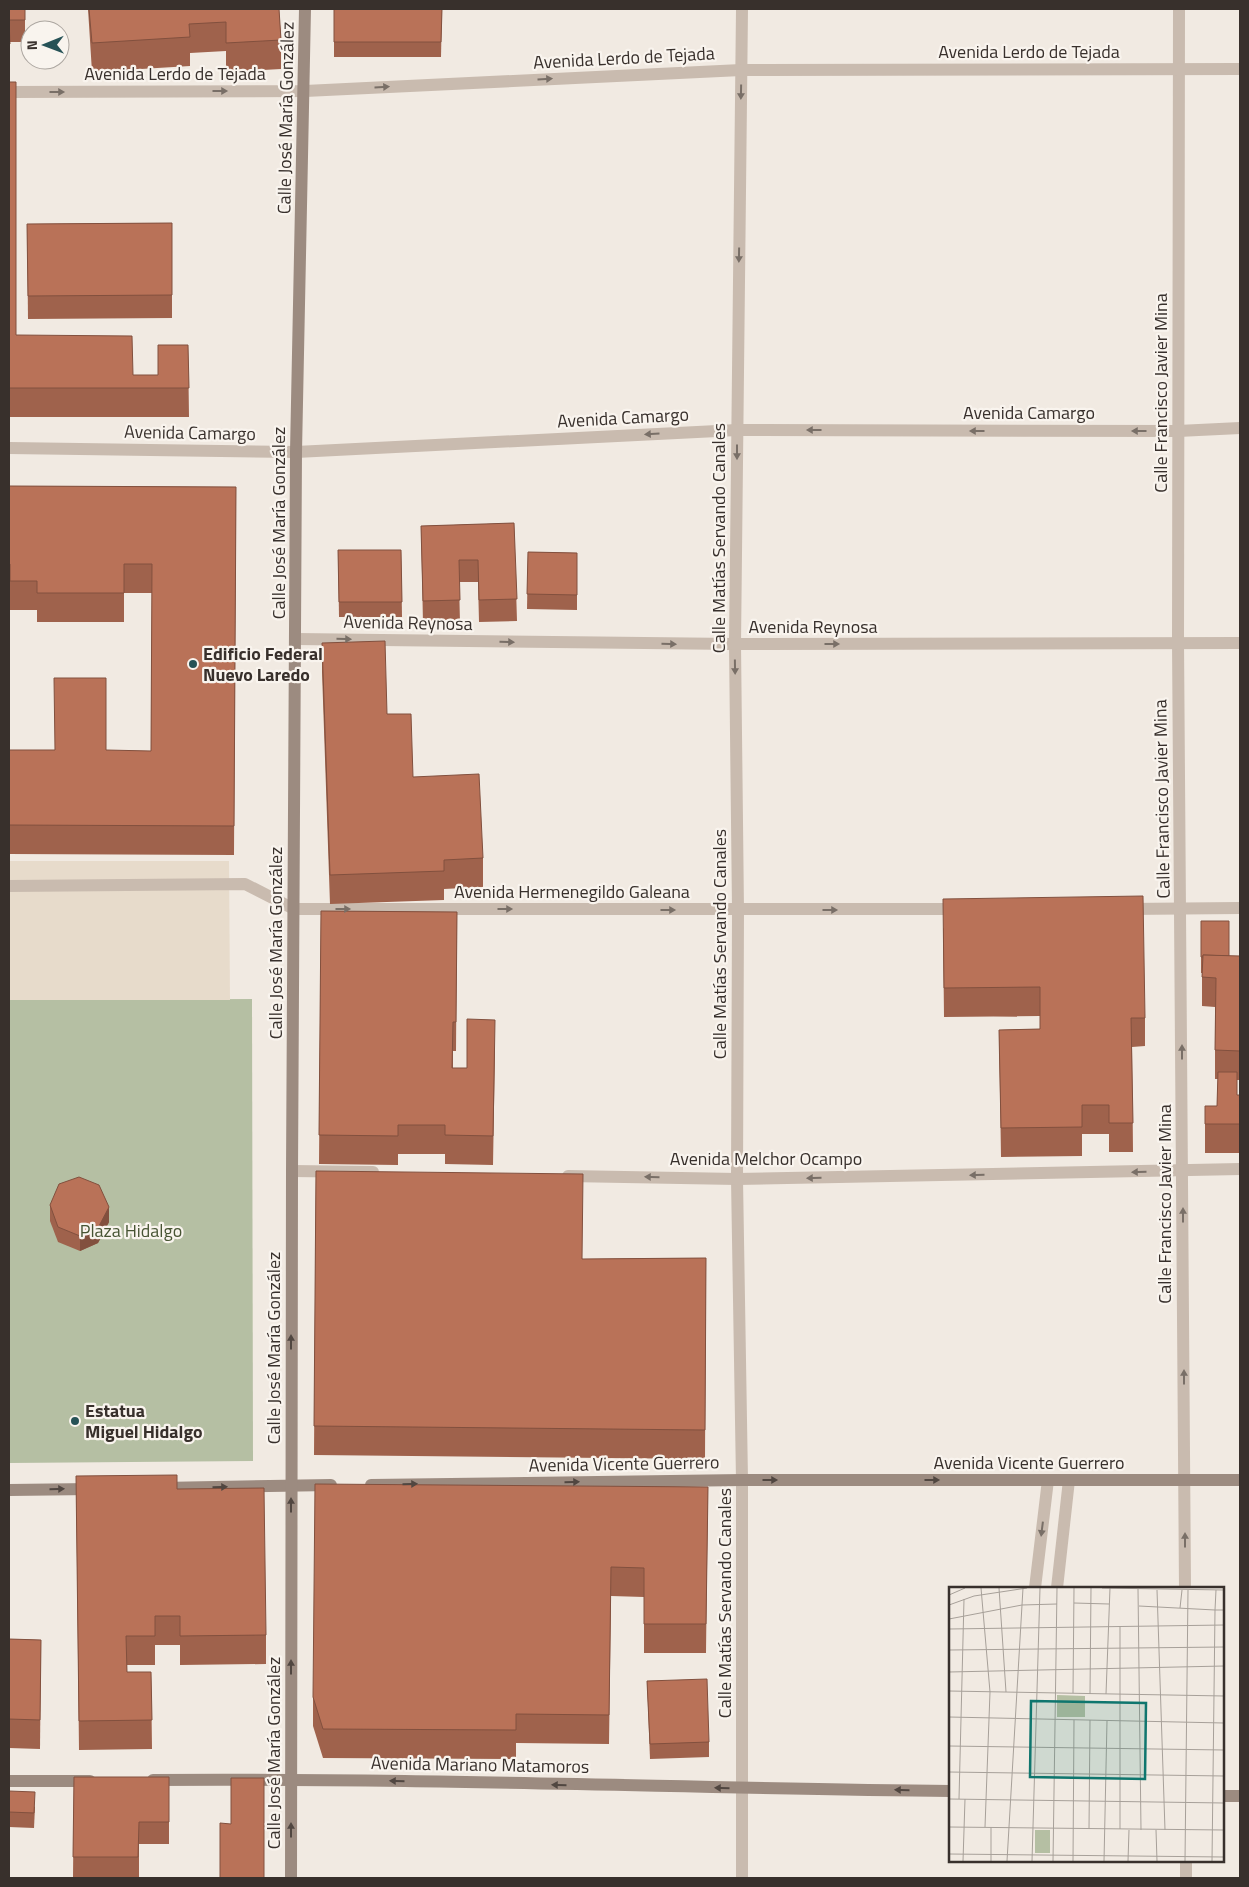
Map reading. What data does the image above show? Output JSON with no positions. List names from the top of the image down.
{
  "streets": {
    "main road": ["Calle José María González", "Avenida Vicente Guerrero", "Avenida Mariano Matamoros"],
    "street": [
      "Avenida Lerdo de Tejada",
      "Calle Francisco Javier Mina",
      "Avenida Camargo",
      "Calle Matías Servando Canales",
      "Avenida Reynosa",
      "Avenida Hermenegildo Galeana",
      "Avenida Melchor Ocampo"
    ]
  },
  "crossings": [
    ["Avenida Lerdo de Tejada", "Calle José María González"],
    ["Avenida Lerdo de Tejada", "Calle Francisco Javier Mina"],
    ["Avenida Lerdo de Tejada", "Calle Matías Servando Canales"],
    ["Calle José María González", "Avenida Camargo"],
    ["Calle José María González", "Avenida Reynosa"],
    ["Calle José María González", "Avenida Hermenegildo Galeana"],
    ["Calle José María González", "Avenida Mariano Matamoros"],
    ["Calle Francisco Javier Mina", "Avenida Camargo"],
    ["Calle Francisco Javier Mina", "Avenida Reynosa"],
    ["Calle Francisco Javier Mina", "Avenida Melchor Ocampo"],
    ["Calle Francisco Javier Mina", "Avenida Vicente Guerrero"],
    ["Avenida Camargo", "Calle Matías Servando Canales"],
    ["Calle Matías Servando Canales", "Avenida Reynosa"],
    ["Calle Matías Servando Canales", "Avenida Hermenegildo Galeana"],
    ["Calle Matías Servando Canales", "Avenida Melchor Ocampo"],
    ["Calle Matías Servando Canales", "Avenida Vicente Guerrero"],
    ["Calle Matías Servando Canales", "Avenida Mariano Matamoros"]
  ],
  "one_way": [
    "Avenida Lerdo de Tejada",
    "Calle José María González",
    "Calle Francisco Javier Mina",
    "Avenida Camargo",
    "Calle Matías Servando Canales",
    "Avenida Reynosa",
    "Avenida Hermenegildo Galeana",
    "Avenida Melchor Ocampo",
    "Avenida Vicente Guerrero",
    "Avenida Mariano Matamoros"
  ],
  "parks": ["Plaza Hidalgo"],
  "places": ["Edificio Federal Nuevo Laredo", "Estatua Miguel Hidalgo"],
  "north": "left"
}
